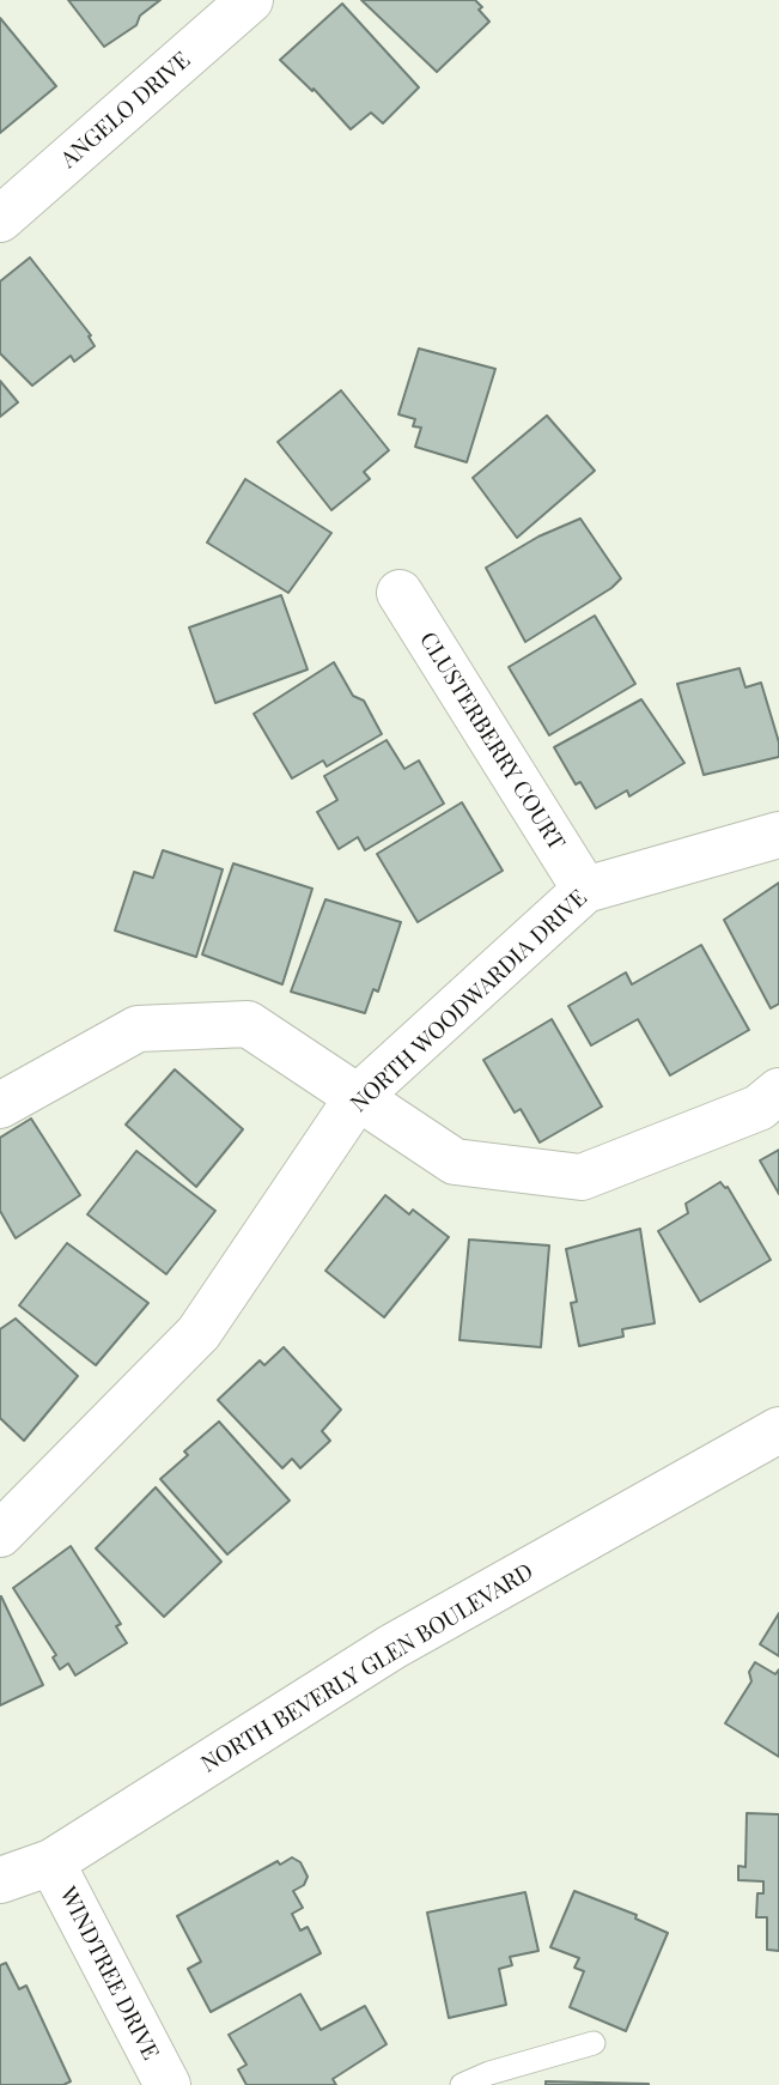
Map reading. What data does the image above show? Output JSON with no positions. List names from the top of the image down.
{
  "streets": {
    "street": [
      "ANGELO DRIVE",
      "CLUSTERBERRY COURT",
      "NORTH WOODWARDIA DRIVE",
      "NORTH BEVERLY GLEN BOULEVARD",
      "WINDTREE DRIVE"
    ]
  },
  "crossings": [
    ["CLUSTERBERRY COURT", "NORTH WOODWARDIA DRIVE"],
    ["NORTH BEVERLY GLEN BOULEVARD", "WINDTREE DRIVE"]
  ]
}
